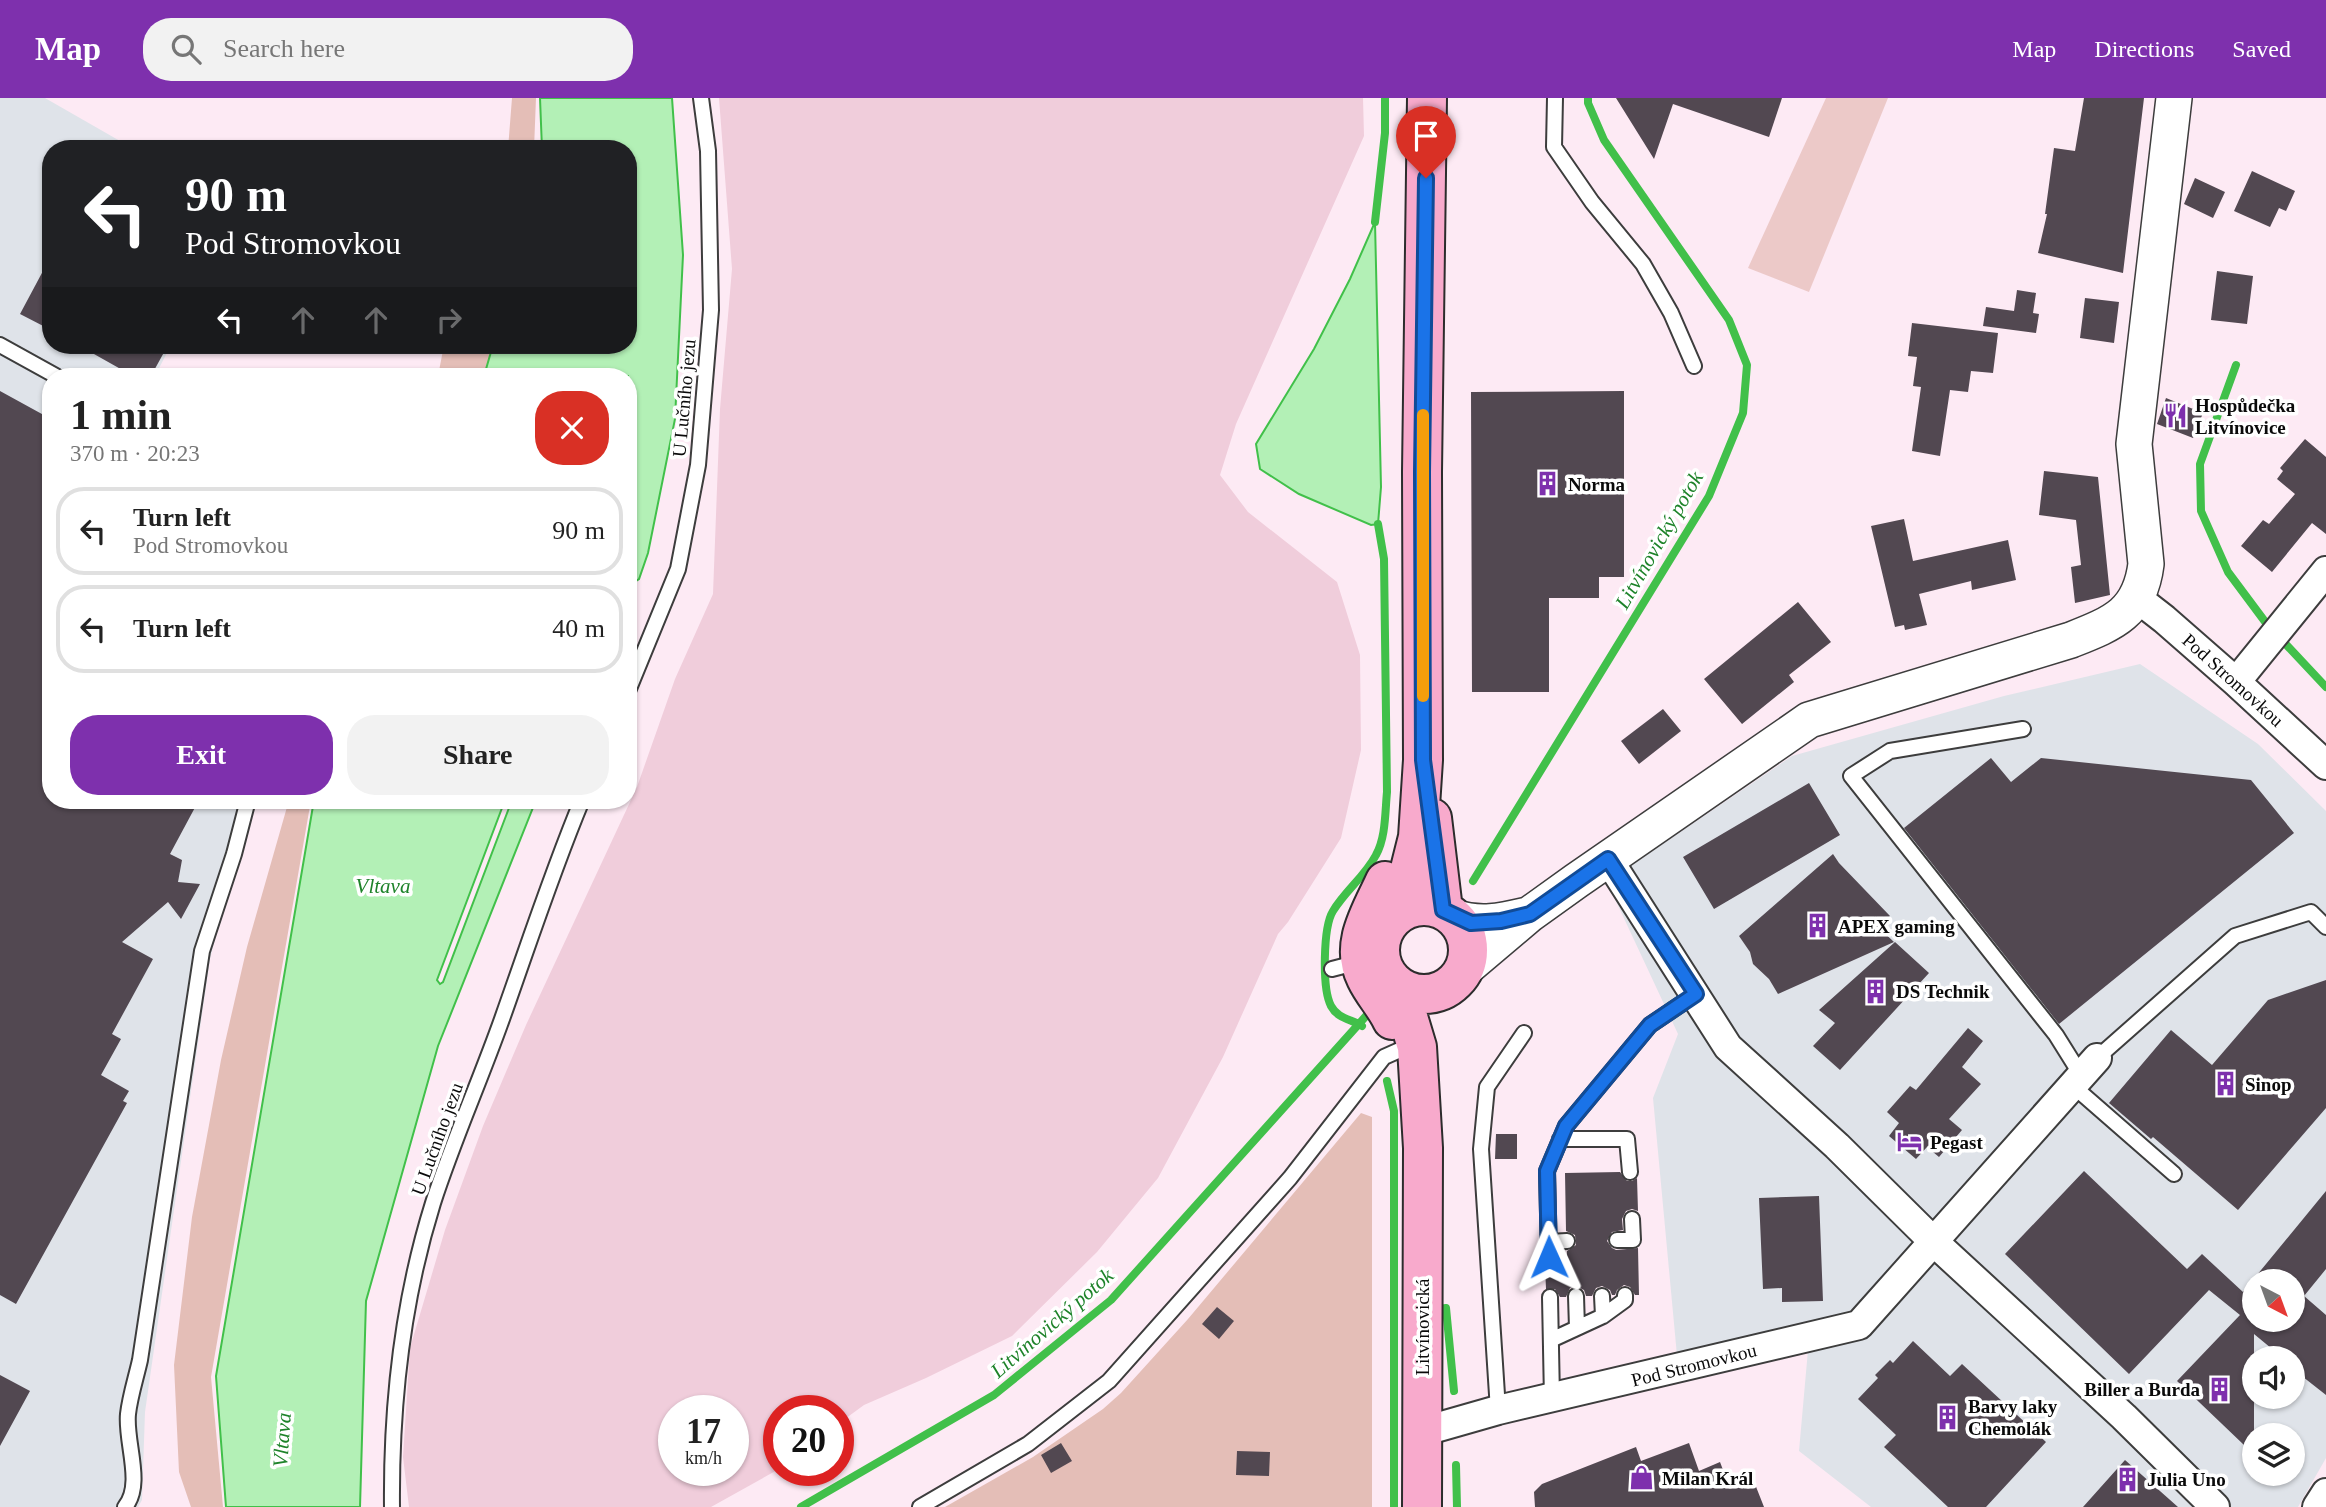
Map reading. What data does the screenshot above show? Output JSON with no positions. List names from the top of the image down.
{
  "streets": {
    "main road": ["Litvínovická"],
    "street": ["Pod Stromovkou"],
    "lane": ["U Lučního jezu"]
  },
  "crossings": [
    ["Pod Stromovkou", "Litvínovická"]
  ],
  "water": ["Litvínovický potok", "Vltava"],
  "places": {
    "restaurant": ["Hospůdečka Litvínovice"],
    "building": [
      "Norma",
      "APEX gaming",
      "DS Technik",
      "Sinop",
      "Biller a Burda",
      "Barvy laky Chemolák",
      "Julia Uno"
    ],
    "hotel": ["Pegast"],
    "shop": ["Milan Král"]
  },
  "north": "bottom right",
  "page": {
    "header": "Map",
    "search": "Search here",
    "nav": ["Map", "Directions", "Saved"],
    "turn": ["90 m", "Pod Stromovkou"],
    "heading": ["1 min", "370 m · 20:23"],
    "list": [
      {
        "name": "Turn left",
        "note": "Pod Stromovkou",
        "value": "90 m"
      },
      {
        "name": "Turn left",
        "value": "40 m"
      }
    ],
    "buttons": ["Exit", "Share"],
    "speed": "17 km/h",
    "limit": "20"
  }
}
